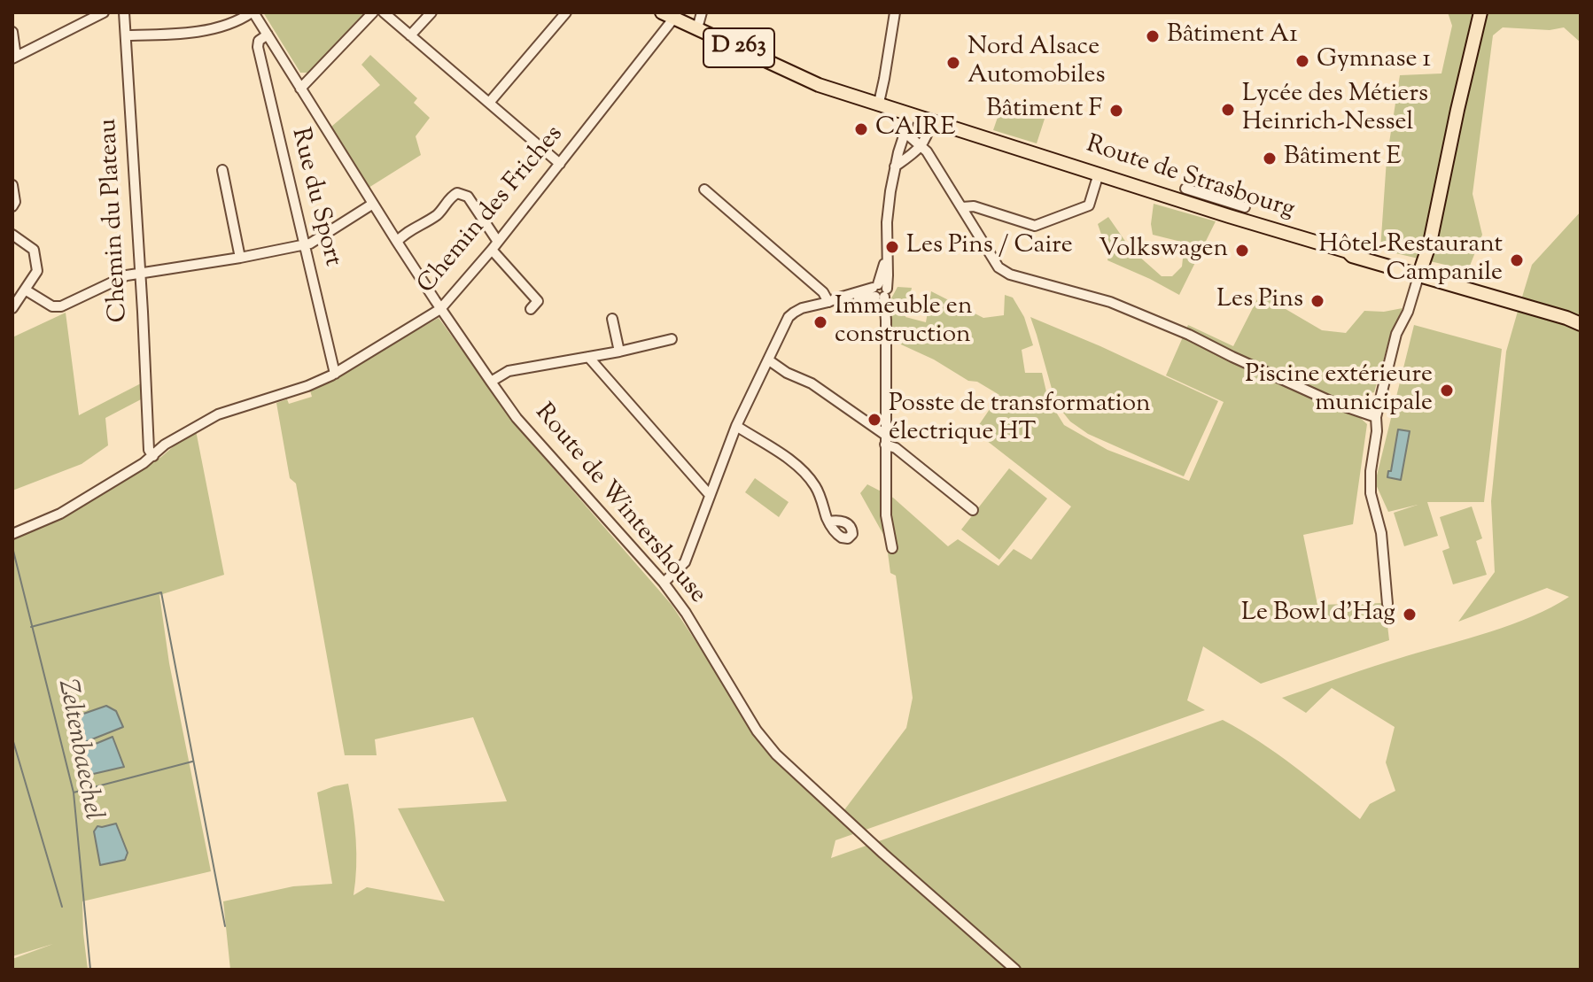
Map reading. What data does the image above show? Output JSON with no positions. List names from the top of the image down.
{
  "streets": {
    "main road": ["D 263", "Route de Strasbourg"],
    "street": [
      "Rue du Sport",
      "Chemin des Friches",
      "Chemin du Plateau",
      "Route de Wintershouse"
    ]
  },
  "crossings": [
    ["Route de Strasbourg", "Chemin des Friches"],
    ["Rue du Sport", "Chemin des Friches"],
    ["Rue du Sport", "Route de Wintershouse"],
    ["Chemin des Friches", "Chemin du Plateau"],
    ["Chemin des Friches", "Route de Wintershouse"]
  ],
  "water": ["Zeltenbaechel"],
  "places": [
    "Bâtiment A1",
    "Gymnase 1",
    "Nord Alsace Automobiles",
    "Lycée des Métiers Heinrich-Nessel",
    "Bâtiment F",
    "CAIRE",
    "Bâtiment E",
    "Les Pins / Caire",
    "Volkswagen",
    "Hôtel-Restaurant Campanile",
    "Les Pins",
    "Immeuble en construction",
    "Piscine extérieure municipale",
    "Posste de transformation électrique HT",
    "Le Bowl d'Hag"
  ]
}
